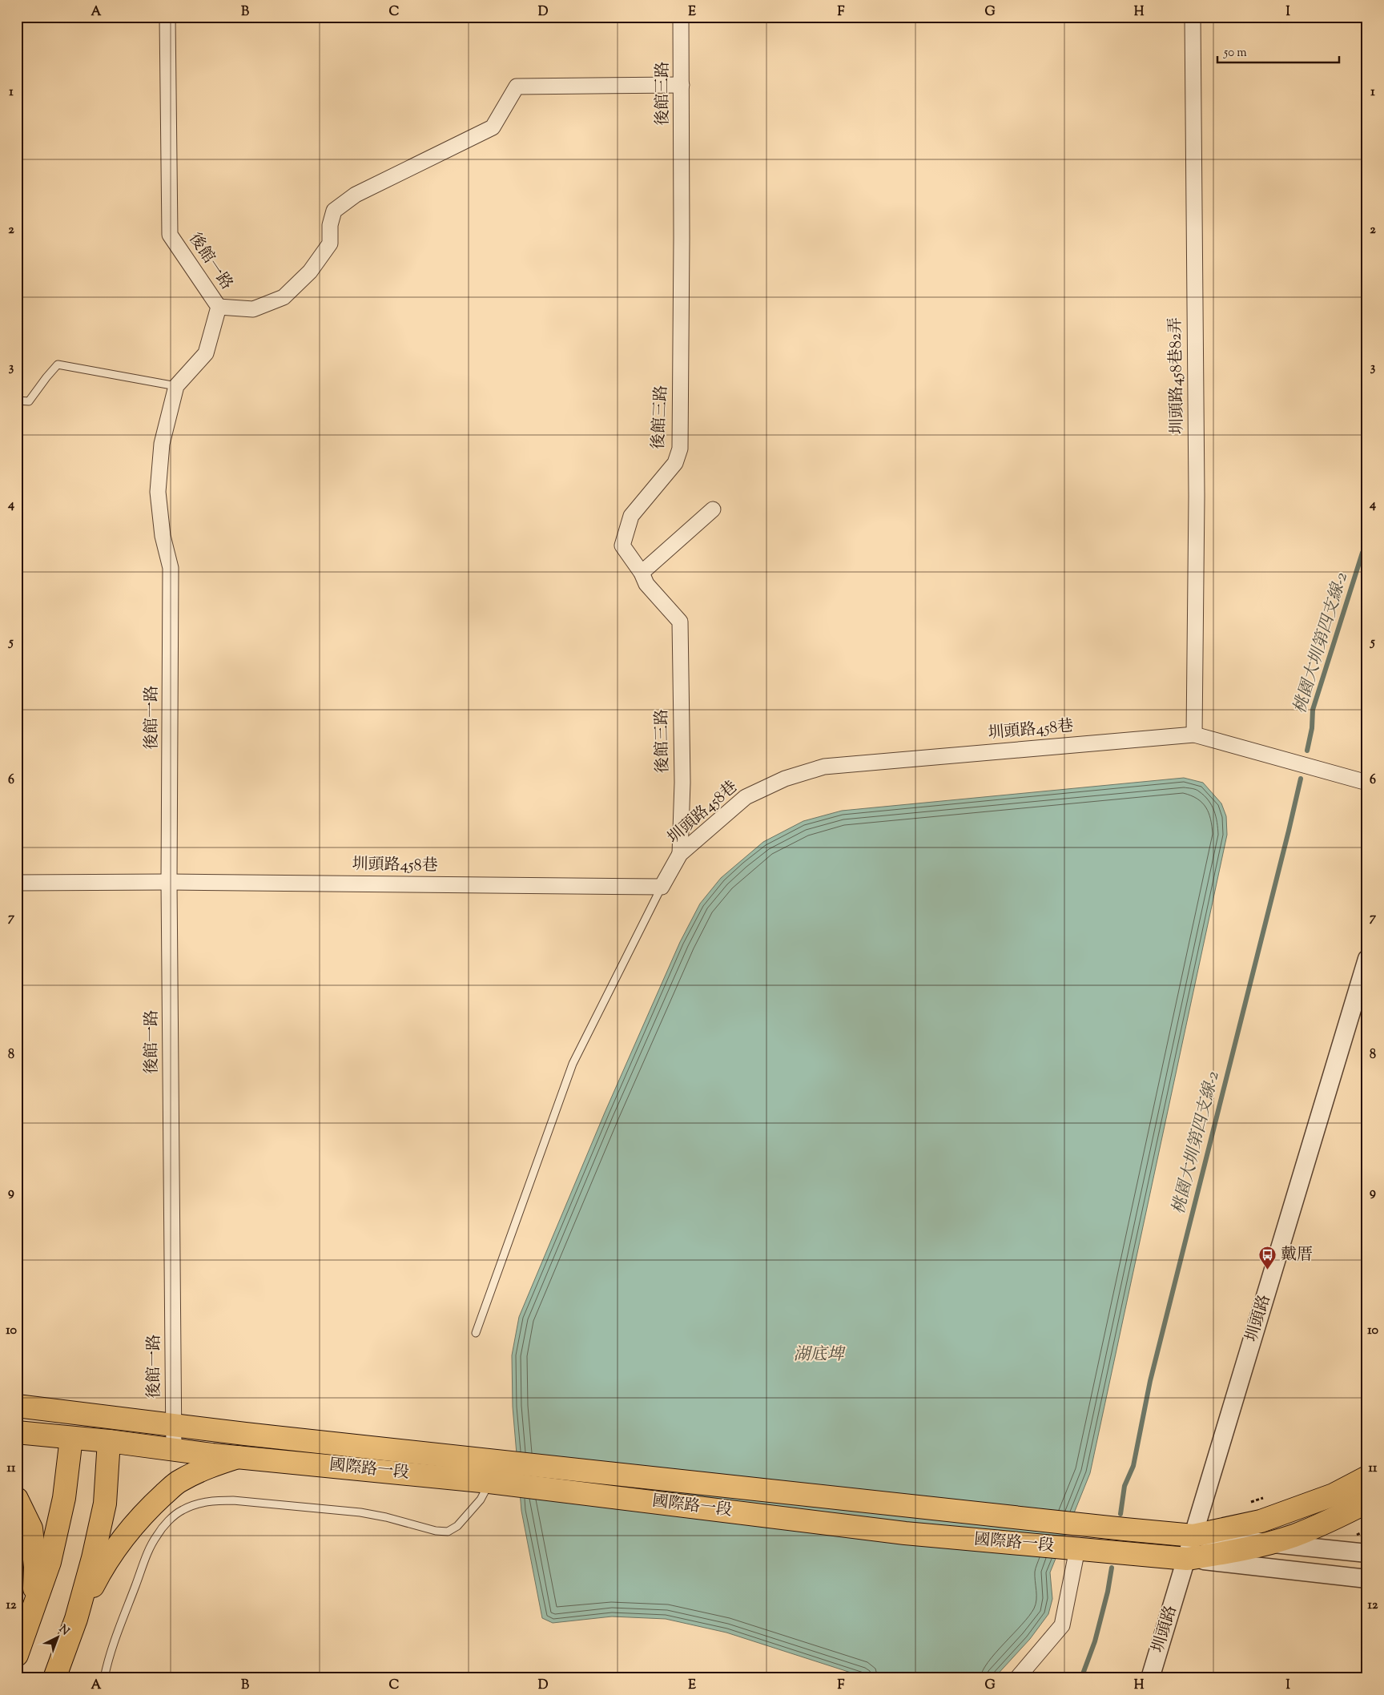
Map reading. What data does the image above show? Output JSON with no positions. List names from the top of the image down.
{
  "streets": {
    "main road": ["國際路一段"],
    "street": [
      "後館三路",
      "後館一路",
      "圳頭路458巷82弄",
      "圳頭路458巷",
      "圳頭路"
    ]
  },
  "crossings": [
    ["後館三路", "圳頭路458巷"],
    ["後館一路", "圳頭路458巷"],
    ["後館一路", "國際路一段"],
    ["圳頭路458巷82弄", "圳頭路458巷"],
    ["圳頭路", "國際路一段"]
  ],
  "water": ["桃園大圳第四支線-2", "湖底埤"],
  "places": {
    "bus stop": ["戴厝"]
  },
  "scale_bar": "50 m",
  "north": "top right",
  "grid": {
    "columns": [
      "A",
      "B",
      "C",
      "D",
      "E",
      "F",
      "G",
      "H",
      "I"
    ],
    "rows": [
      "1",
      "2",
      "3",
      "4",
      "5",
      "6",
      "7",
      "8",
      "9",
      "10",
      "11",
      "12"
    ]
  }
}
